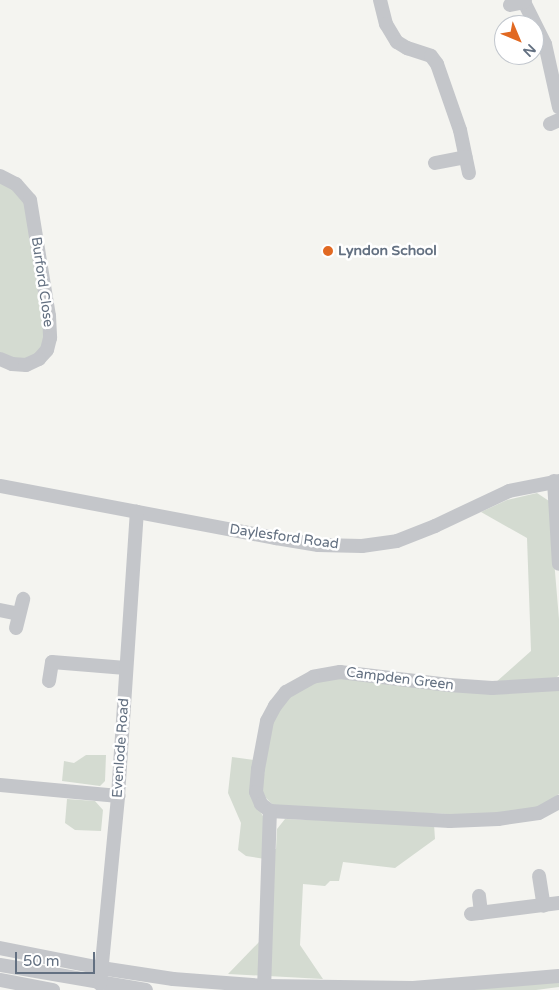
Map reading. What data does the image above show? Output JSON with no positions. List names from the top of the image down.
{
  "streets": {
    "street": [
      "Burford Close",
      "Daylesford Road",
      "Campden Green",
      "Evenlode Road"
    ]
  },
  "crossings": [
    ["Daylesford Road", "Evenlode Road"]
  ],
  "places": ["Lyndon School"],
  "scale_bar": "50 m",
  "north": "bottom right"
}
